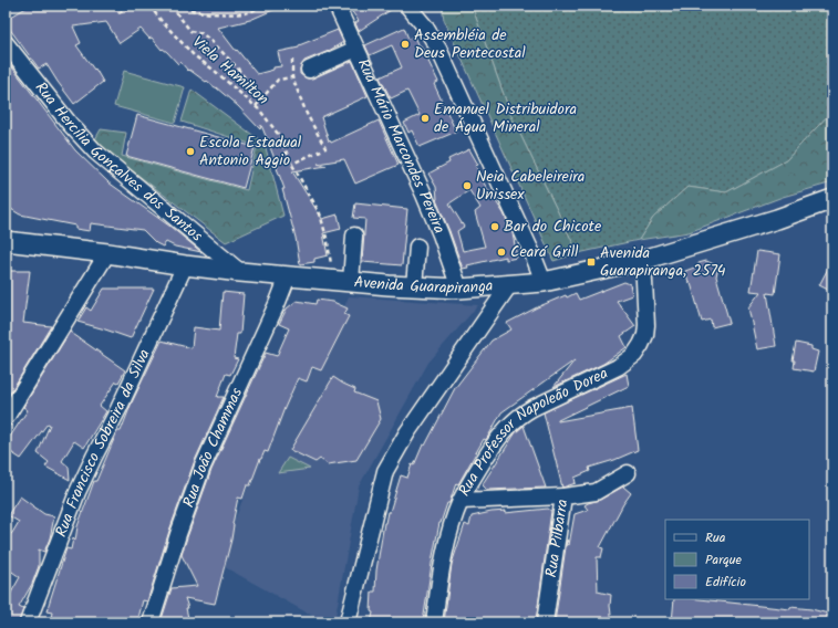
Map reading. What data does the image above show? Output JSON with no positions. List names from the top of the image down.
{
  "streets": {
    "main road": ["Avenida Guarapiranga"],
    "street": [
      "Rua Mário Marcondes Pereira",
      "Rua Hercília Gonçalves dos Santos",
      "Rua Professor Napoleão Dorea",
      "Rua Francisco Sobreira da Silva",
      "Rua João Chammas",
      "Rua Pilbarra"
    ],
    "path": ["Viela Hamilton"]
  },
  "crossings": [
    ["Viela Hamilton", "Avenida Guarapiranga"],
    ["Rua Mário Marcondes Pereira", "Avenida Guarapiranga"],
    ["Rua Hercília Gonçalves dos Santos", "Avenida Guarapiranga"],
    ["Avenida Guarapiranga", "Rua Professor Napoleão Dorea"],
    ["Avenida Guarapiranga", "Rua Francisco Sobreira da Silva"],
    ["Avenida Guarapiranga", "Rua João Chammas"]
  ],
  "places": {
    "other": [
      "Assembléia de Deus Pentecostal",
      "Emanuel Distribuidora de Água Mineral",
      "Escola Estadual Antonio Aggio",
      "Neia Cabeleireira Unissex",
      "Bar do Chicote",
      "Ceará Grill"
    ],
    "transit": ["Avenida Guarapiranga, 2574"]
  },
  "legend": ["Rua", "Parque", "Edifício"]
}
